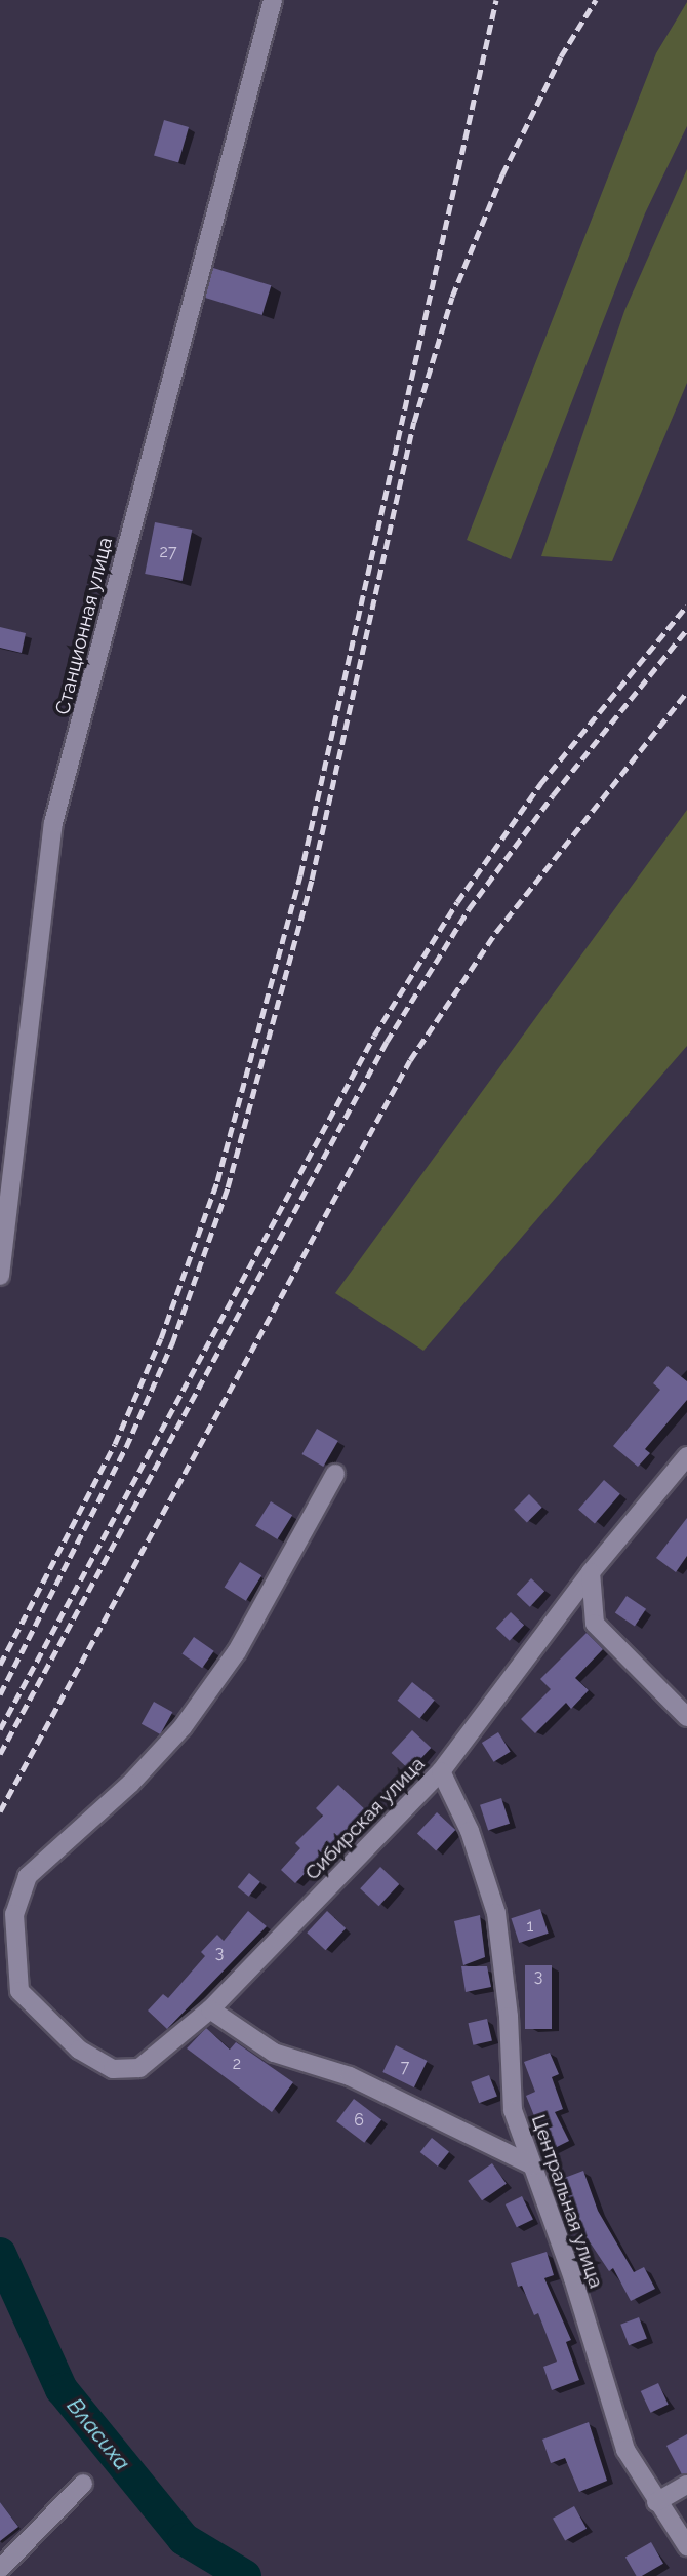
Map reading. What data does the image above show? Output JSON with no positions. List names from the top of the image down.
{
  "streets": {
    "street": ["Станционная улица", "Сибирская улица", "Центральная улица"]
  },
  "crossings": [
    ["Сибирская улица", "Центральная улица"]
  ],
  "water": ["Власиха"],
  "house_numbers": [
    "27",
    "1",
    "3",
    "3",
    "2",
    "7",
    "6"
  ]
}
